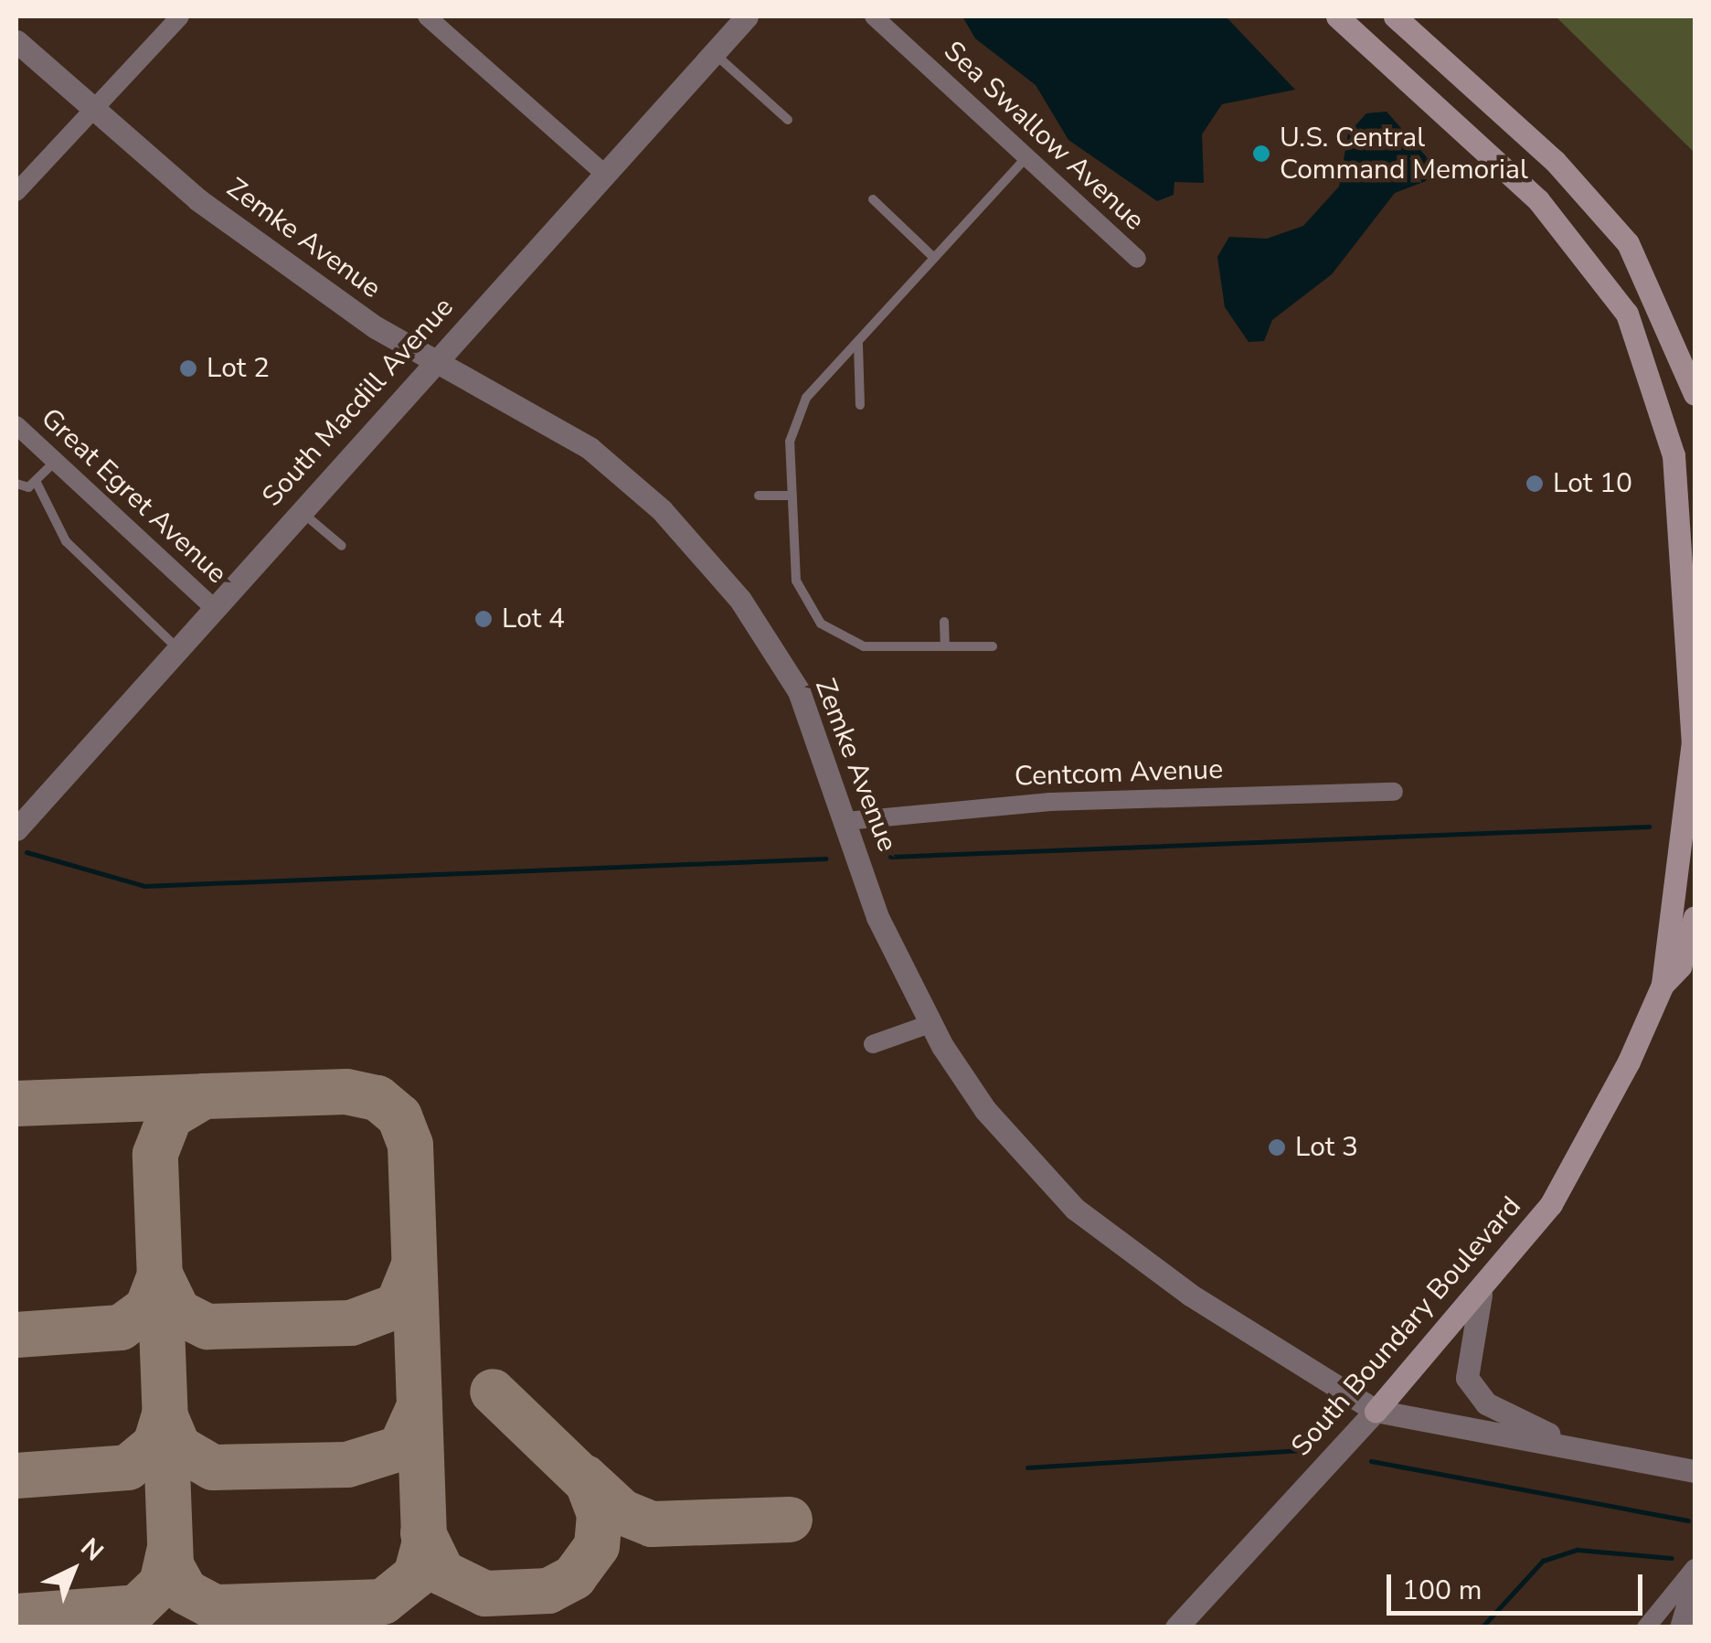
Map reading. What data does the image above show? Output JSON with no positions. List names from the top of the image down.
{
  "streets": {
    "main road": ["South Boundary Boulevard"],
    "street": [
      "Sea Swallow Avenue",
      "Zemke Avenue",
      "South Macdill Avenue",
      "Great Egret Avenue",
      "Centcom Avenue"
    ]
  },
  "crossings": [
    ["Zemke Avenue", "South Macdill Avenue"],
    ["Zemke Avenue", "Centcom Avenue"],
    ["Zemke Avenue", "South Boundary Boulevard"],
    ["South Macdill Avenue", "Great Egret Avenue"]
  ],
  "places": [
    "U.S. Central Command Memorial",
    "Lot 2",
    "Lot 10",
    "Lot 4",
    "Lot 3"
  ],
  "scale_bar": "100 m",
  "north": "top right"
}
